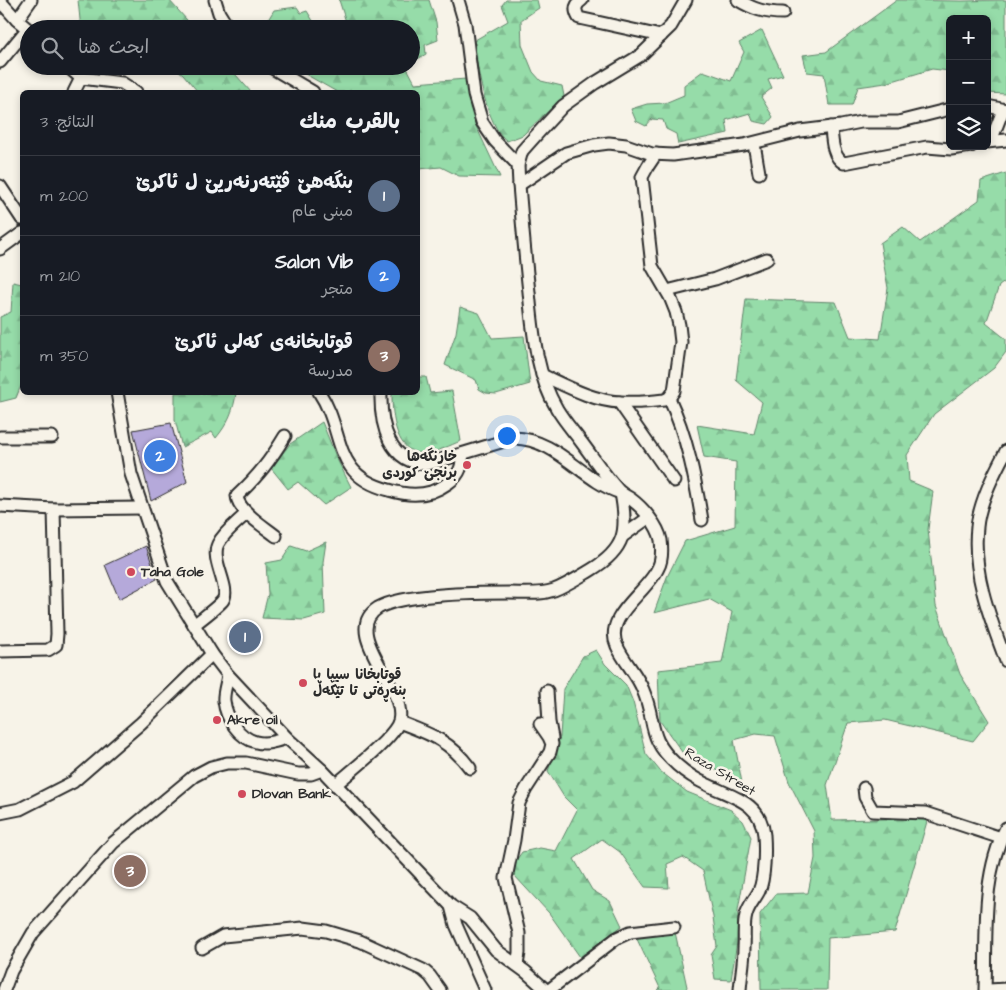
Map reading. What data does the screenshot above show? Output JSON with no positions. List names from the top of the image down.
{
  "streets": {
    "street": ["Raza Street"]
  },
  "places": [
    "خارنگەها برنجێ کوردی",
    "Taha Gole",
    "قوتابخانا سیپا یا بنەڕەتی تا تێکەڵ",
    "Akre oil",
    "Dlovan Bank"
  ],
  "page": {
    "map_buttons": ["+", "−"],
    "search": "ابحث هنا",
    "heading": ["بالقرب منك", "النتائج: 3"],
    "list": [
      {
        "mark": "1",
        "name": "بنگەهێ ڤێتەرنەریێ ل ئاکرێ",
        "note": "مبنى عام",
        "value": "200 m"
      },
      {
        "mark": "2",
        "name": "Salon Vib",
        "note": "متجر",
        "value": "210 m"
      },
      {
        "mark": "3",
        "name": "قوتابخانەی کەلی ئاکرێ",
        "note": "مدرسة",
        "value": "350 m"
      }
    ],
    "pins": ["2", "1", "3"]
  }
}
